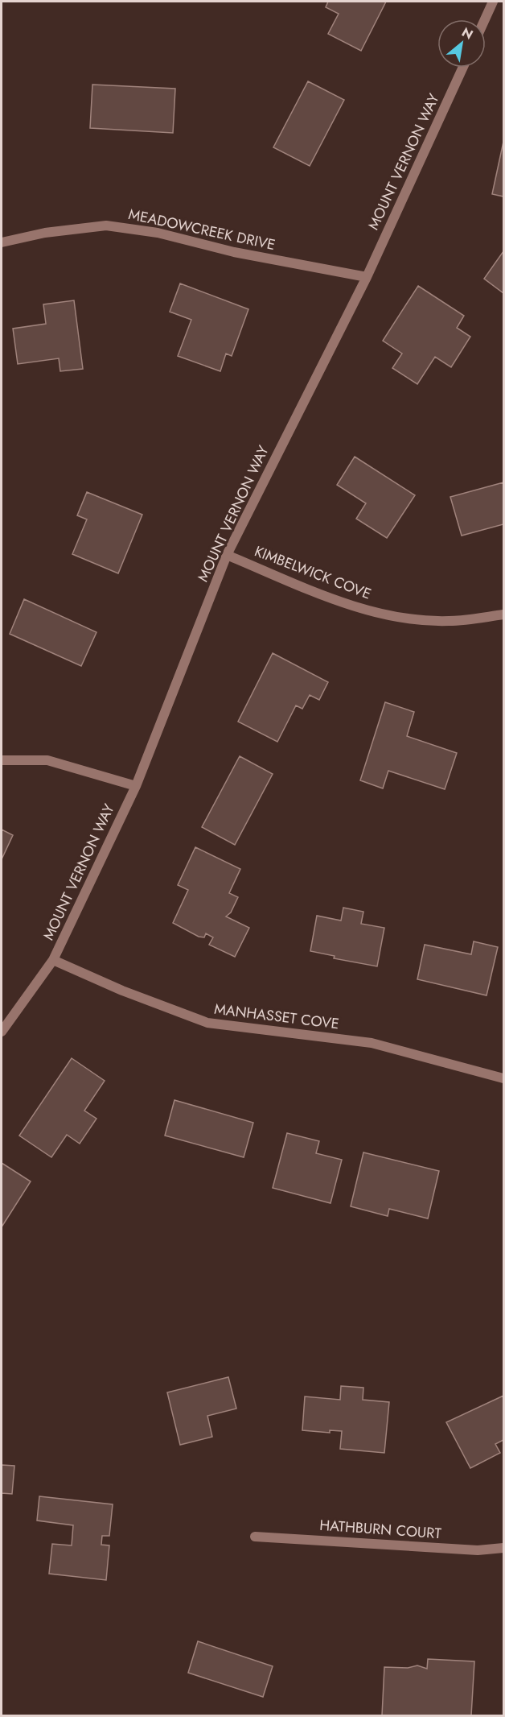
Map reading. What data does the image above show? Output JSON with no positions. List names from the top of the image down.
{
  "streets": {
    "street": [
      "MOUNT VERNON WAY",
      "MEADOWCREEK DRIVE",
      "KIMBELWICK COVE",
      "MANHASSET COVE",
      "HATHBURN COURT"
    ]
  },
  "crossings": [
    ["MOUNT VERNON WAY", "MEADOWCREEK DRIVE"],
    ["MOUNT VERNON WAY", "KIMBELWICK COVE"],
    ["MOUNT VERNON WAY", "MANHASSET COVE"]
  ],
  "north": "top right"
}
